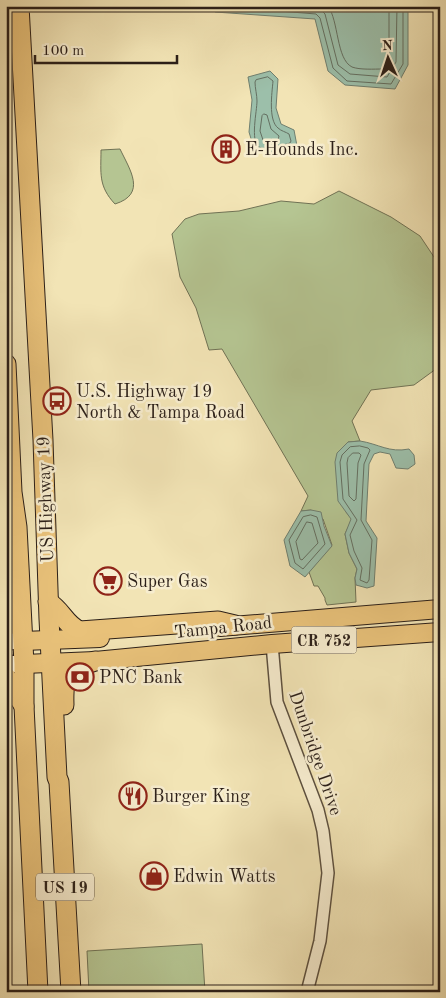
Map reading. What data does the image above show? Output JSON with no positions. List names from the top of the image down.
{
  "streets": {
    "highway": ["US Highway 19", "US 19"],
    "main road": ["Tampa Road", "CR 752"],
    "street": ["Dunbridge Drive"]
  },
  "crossings": [
    ["US Highway 19", "Tampa Road"],
    ["Tampa Road", "Dunbridge Drive"]
  ],
  "places": {
    "building": ["E-Hounds Inc."],
    "bus stop": ["U.S. Highway 19 North & Tampa Road"],
    "supermarket": ["Super Gas"],
    "bank": ["PNC Bank"],
    "restaurant": ["Burger King"],
    "shop": ["Edwin Watts"]
  },
  "scale_bar": "100 m",
  "north": "top"
}
